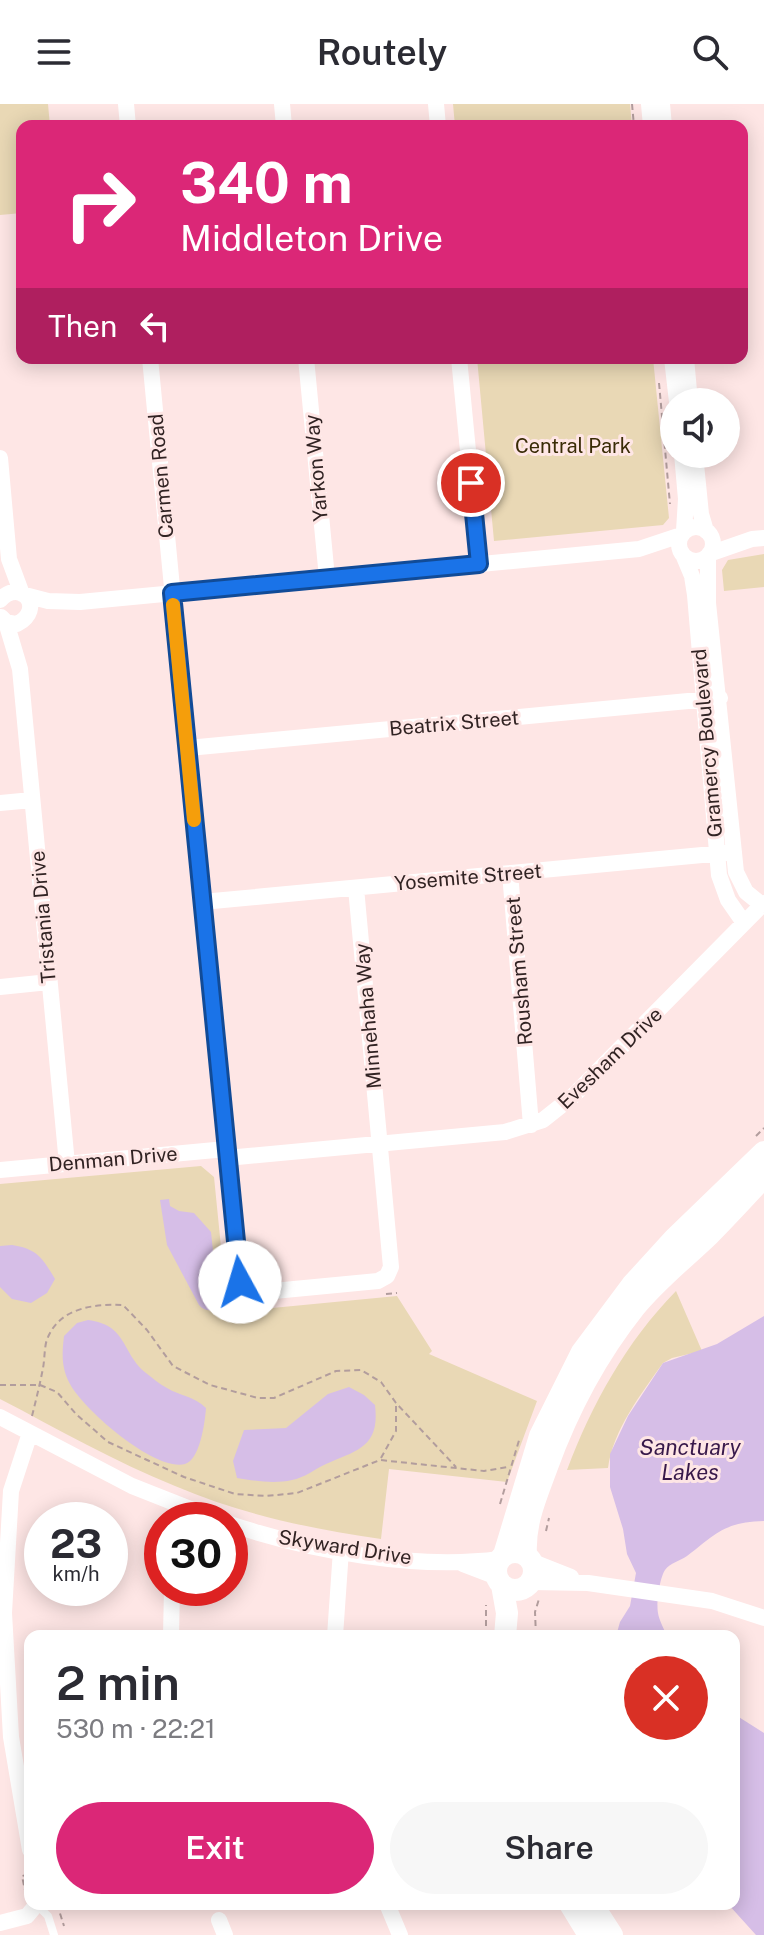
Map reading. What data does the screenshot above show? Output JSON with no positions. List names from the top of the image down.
{
  "streets": {
    "street": [
      "Yarkon Way",
      "Carmen Road",
      "Beatrix Street",
      "Gramercy Boulevard",
      "Yosemite Street",
      "Tristania Drive",
      "Rousham Street",
      "Minnehaha Way",
      "Evesham Drive",
      "Denman Drive",
      "Skyward Drive"
    ]
  },
  "crossings": [
    ["Carmen Road", "Beatrix Street"],
    ["Carmen Road", "Yosemite Street"],
    ["Carmen Road", "Minnehaha Way"],
    ["Carmen Road", "Evesham Drive"],
    ["Carmen Road", "Denman Drive"],
    ["Beatrix Street", "Gramercy Boulevard"],
    ["Gramercy Boulevard", "Yosemite Street"],
    ["Gramercy Boulevard", "Evesham Drive"],
    ["Yosemite Street", "Rousham Street"],
    ["Yosemite Street", "Minnehaha Way"],
    ["Tristania Drive", "Denman Drive"],
    ["Rousham Street", "Evesham Drive"],
    ["Minnehaha Way", "Evesham Drive"],
    ["Minnehaha Way", "Denman Drive"],
    ["Evesham Drive", "Denman Drive"]
  ],
  "water": ["Sanctuary Lakes"],
  "parks": ["Central Park"],
  "page": {
    "header": "Routely",
    "turn": ["340 m", "Middleton Drive"],
    "then": "Then",
    "speed": "23 km/h",
    "limit": "30",
    "heading": ["2 min", "530 m · 22:21"],
    "buttons": ["Exit", "Share"]
  }
}
